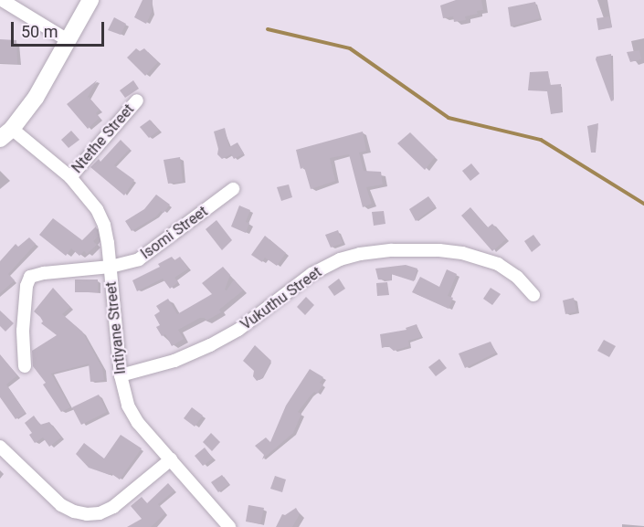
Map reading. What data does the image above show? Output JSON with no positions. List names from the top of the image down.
{
  "streets": {
    "street": [
      "Ntethe Street",
      "Isomi Street",
      "Vukuthu Street",
      "Intiyane Street"
    ]
  },
  "crossings": [
    ["Ntethe Street", "Intiyane Street"],
    ["Isomi Street", "Intiyane Street"],
    ["Vukuthu Street", "Intiyane Street"]
  ],
  "scale_bar": "50 m"
}
